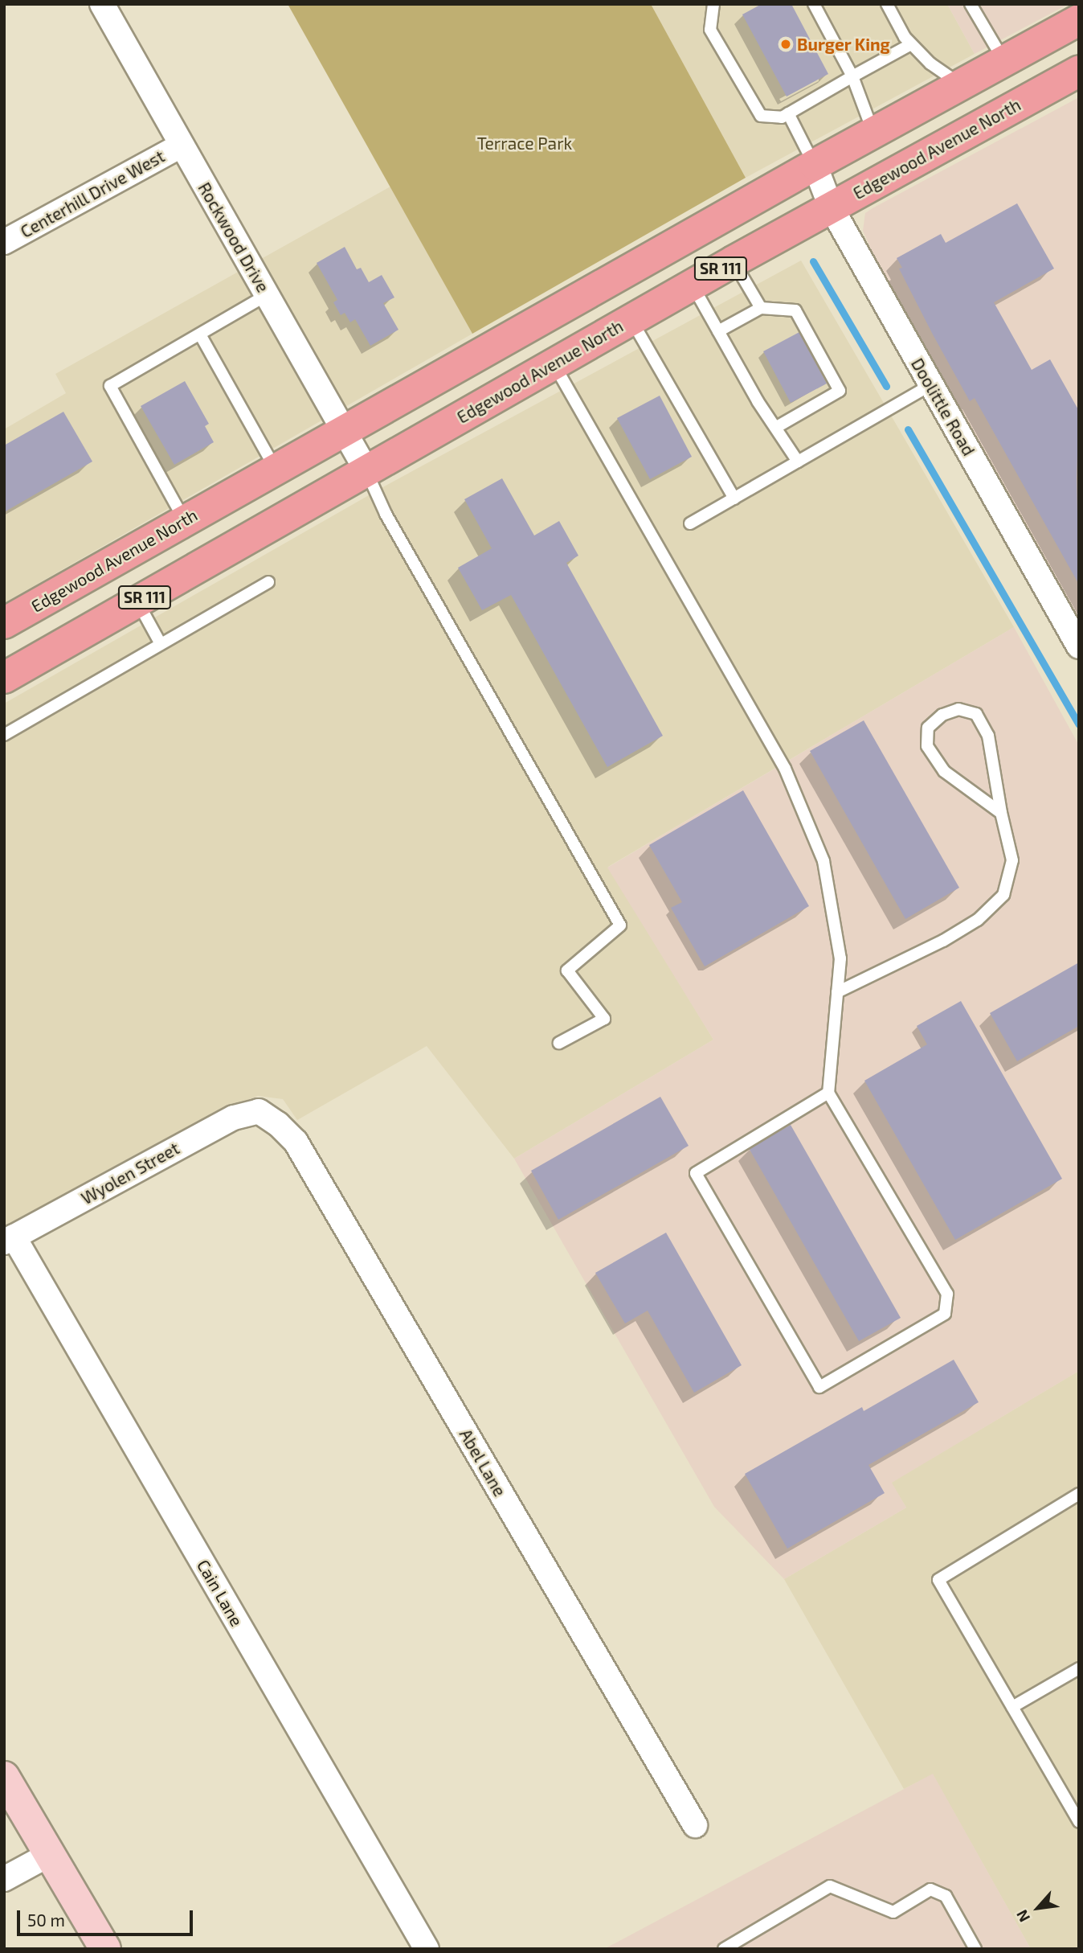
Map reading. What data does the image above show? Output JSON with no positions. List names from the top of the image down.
{
  "streets": {
    "main road": ["Edgewood Avenue North", "SR 111"],
    "street": [
      "Centerhill Drive West",
      "Rockwood Drive",
      "Doolittle Road",
      "Wyolen Street",
      "Abel Lane",
      "Cain Lane"
    ]
  },
  "crossings": [
    ["Edgewood Avenue North", "Rockwood Drive"],
    ["Edgewood Avenue North", "Doolittle Road"],
    ["Centerhill Drive West", "Rockwood Drive"],
    ["Wyolen Street", "Abel Lane"],
    ["Wyolen Street", "Cain Lane"]
  ],
  "parks": ["Terrace Park"],
  "places": ["Burger King"],
  "scale_bar": "50 m",
  "north": "bottom left"
}
